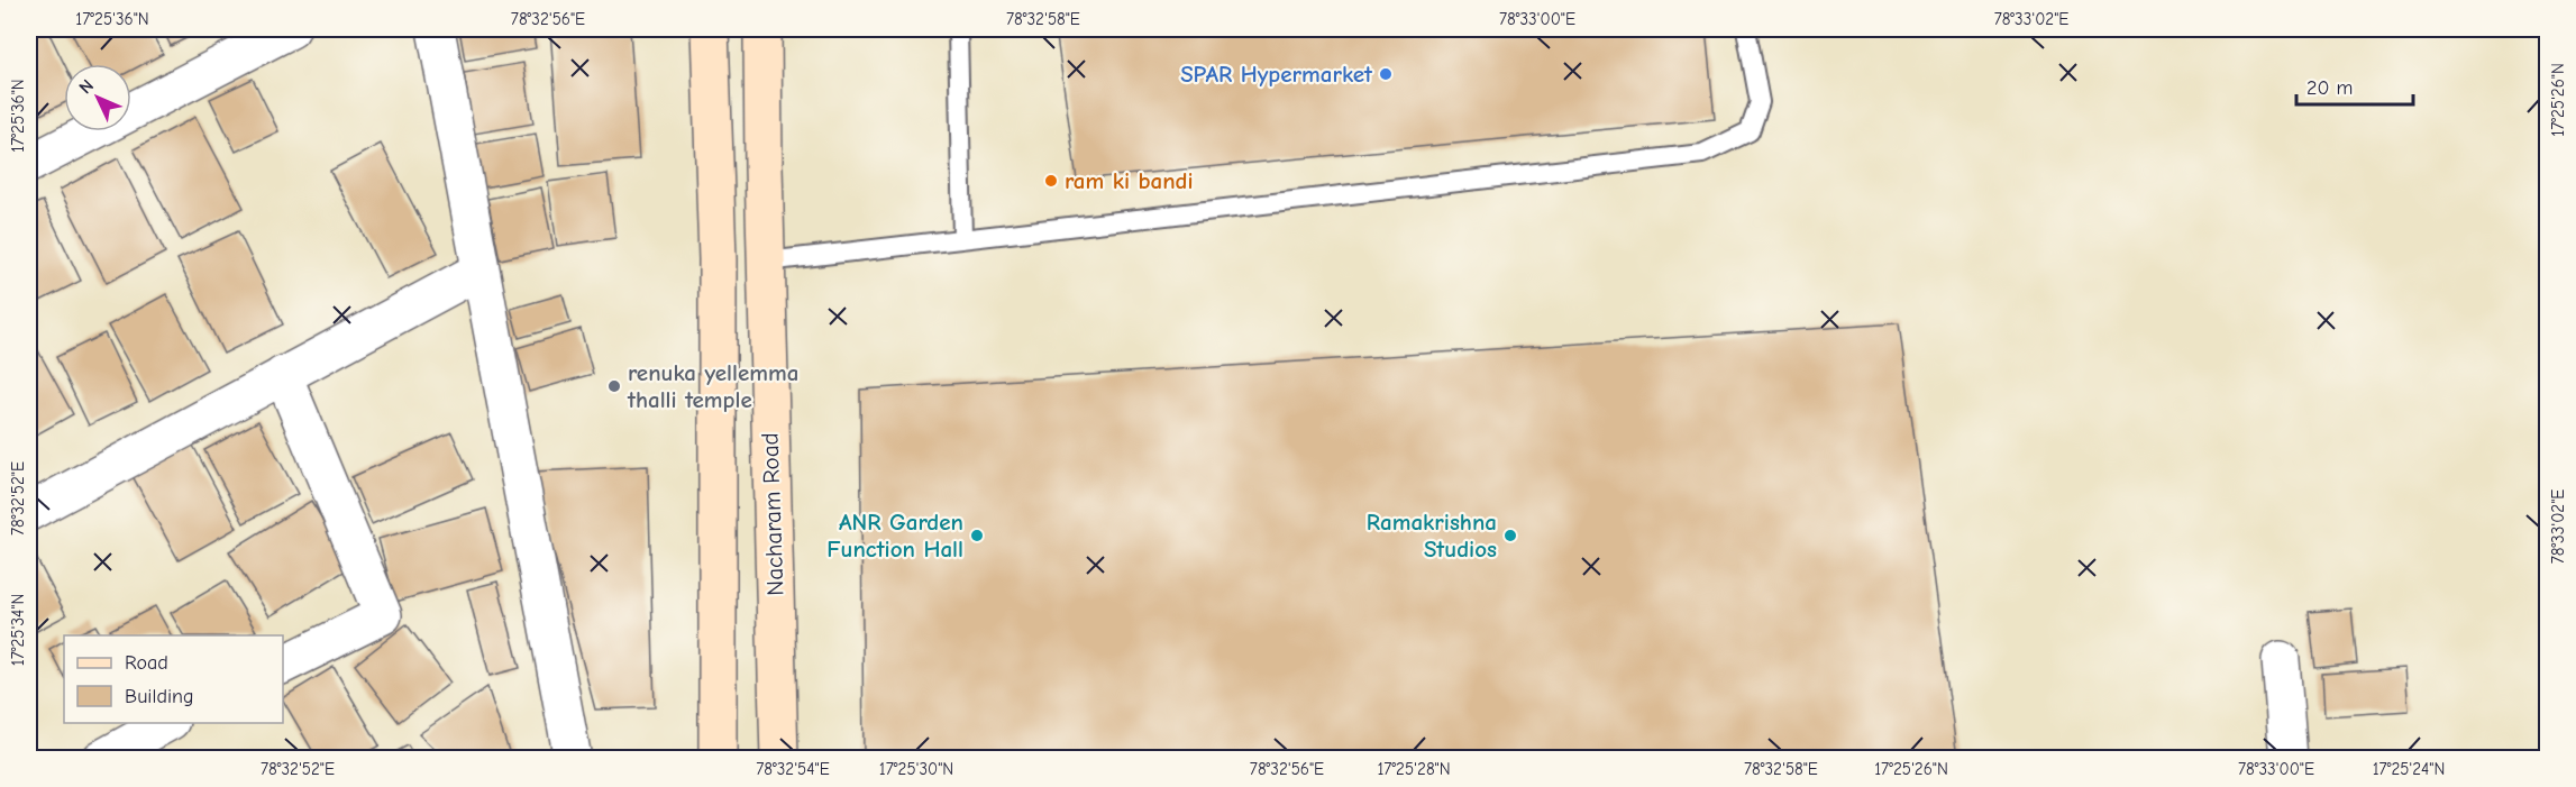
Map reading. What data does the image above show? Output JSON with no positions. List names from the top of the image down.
{
  "streets": {
    "main road": ["Nacharam Road"]
  },
  "places": [
    "SPAR Hypermarket",
    "ram ki bandi",
    "renuka yellemma thalli temple",
    "ANR Garden Function Hall",
    "Ramakrishna Studios"
  ],
  "legend": ["Road", "Building"],
  "scale_bar": "20 m",
  "north": "top left",
  "coordinates": [
    "17°25'36\"N",
    "78°32'56\"E",
    "78°32'58\"E",
    "78°33'00\"E",
    "78°33'02\"E",
    "17°25'26\"N",
    "78°32'52\"E",
    "17°25'34\"N",
    "78°32'54\"E",
    "17°25'30\"N",
    "17°25'28\"N",
    "17°25'24\"N"
  ]
}
